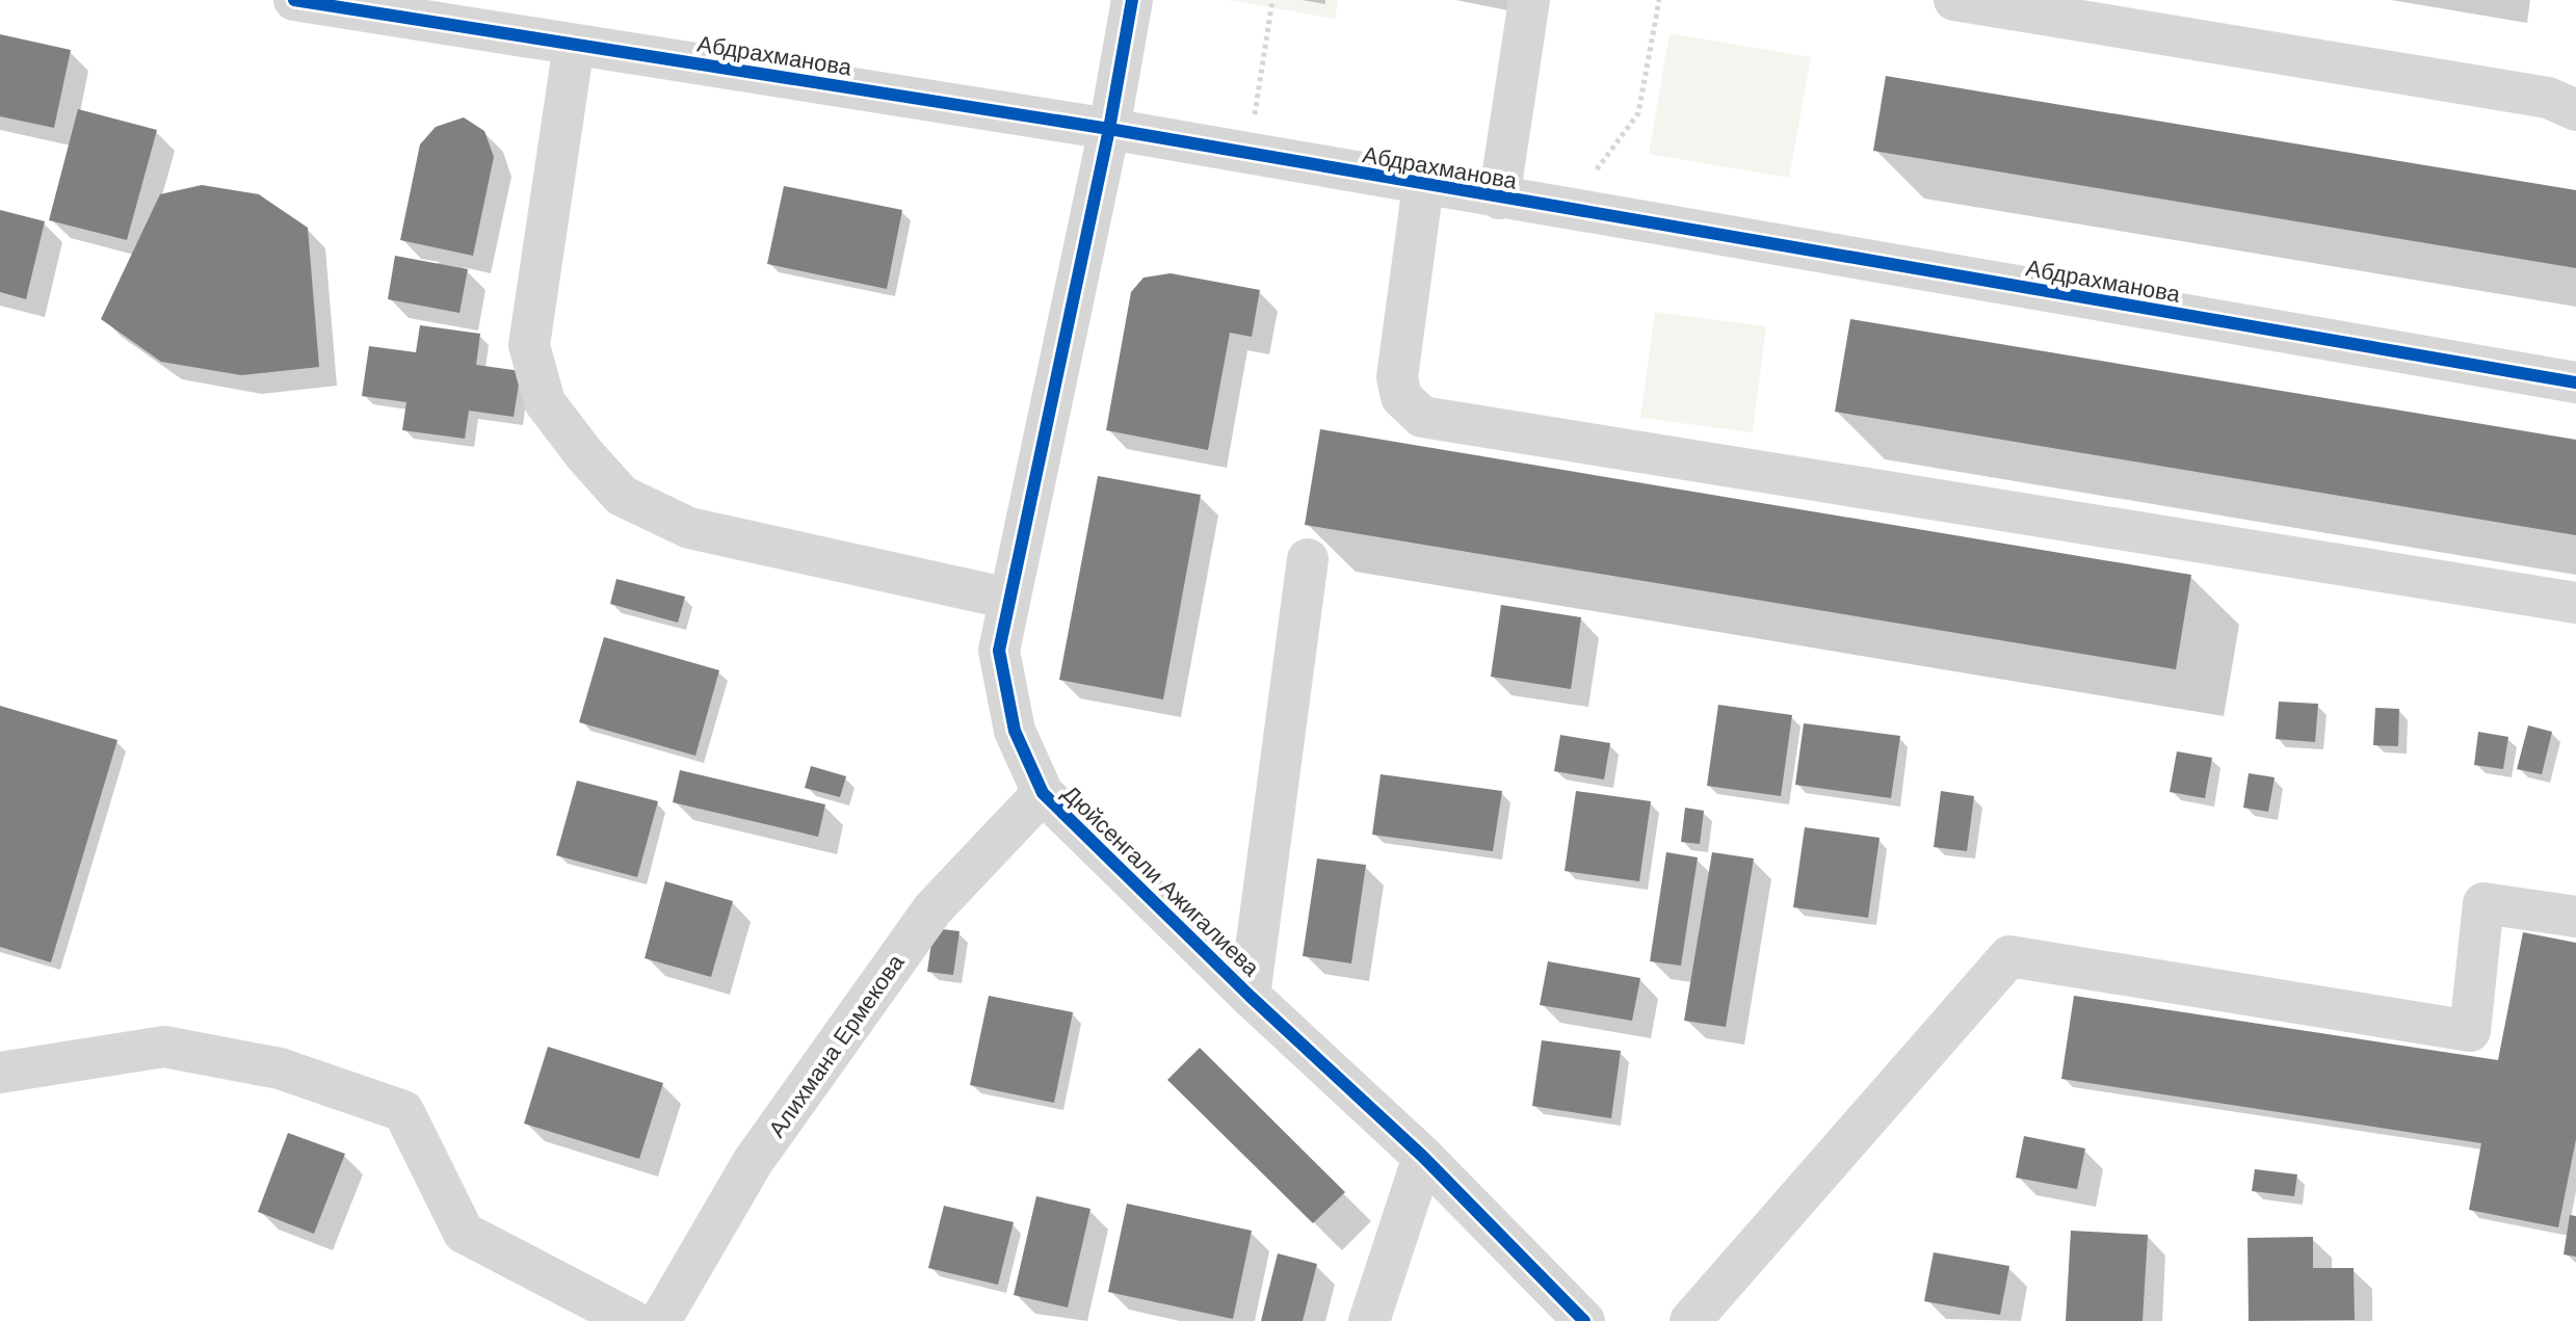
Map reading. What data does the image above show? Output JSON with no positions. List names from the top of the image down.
{
  "streets": {
    "street": ["Абдрахманова", "Дюйсенгали Ажигалиева", "Алихмана Ермекова"]
  },
  "crossings": [
    ["Абдрахманова", "Дюйсенгали Ажигалиева"],
    ["Дюйсенгали Ажигалиева", "Алихмана Ермекова"]
  ]
}
